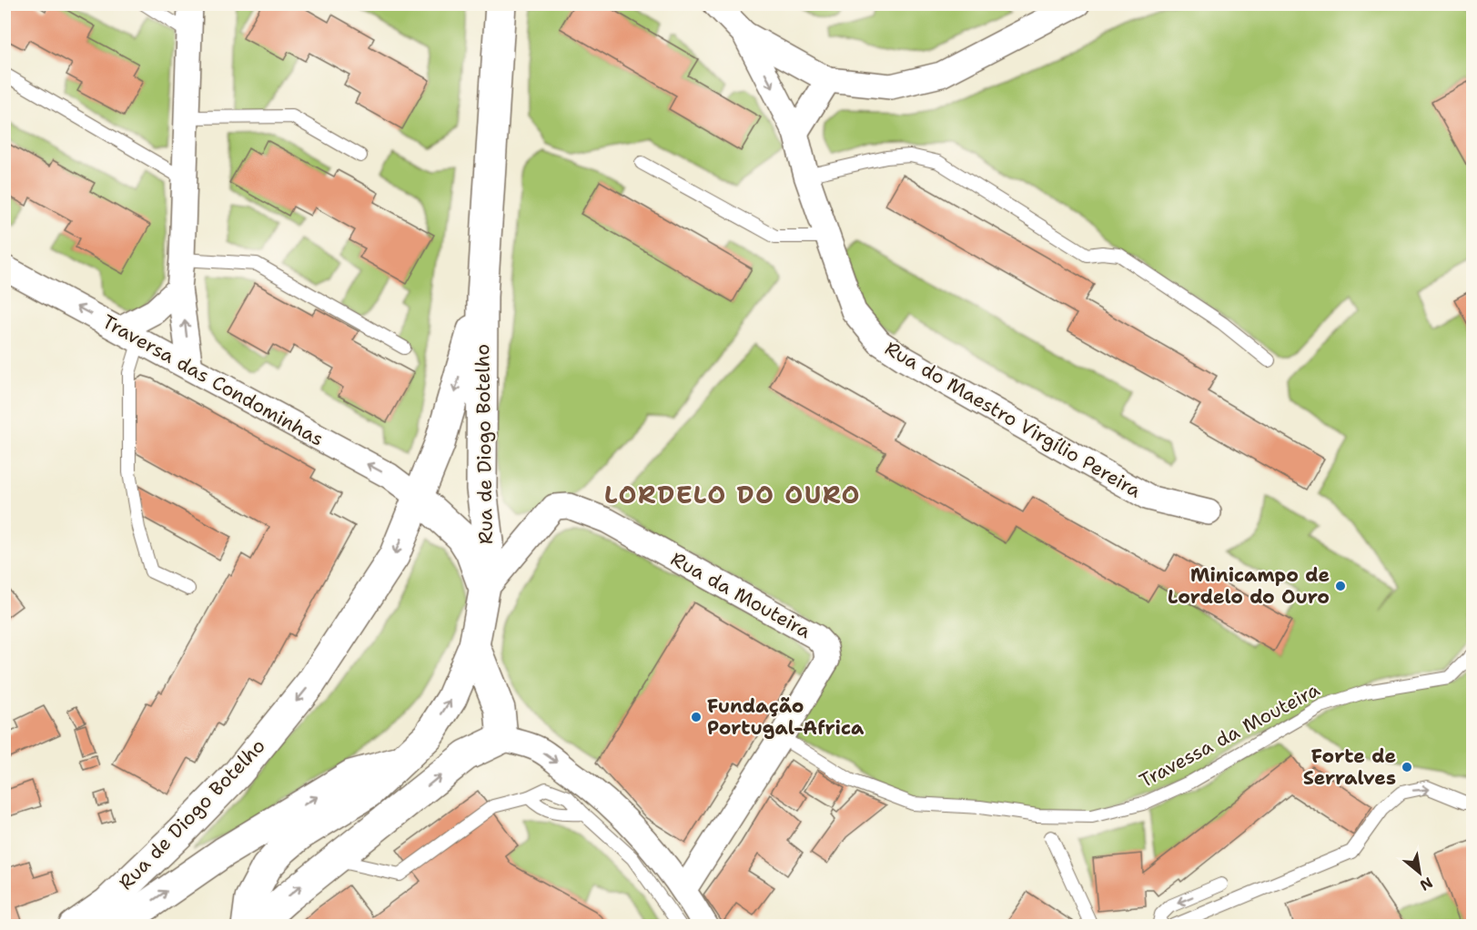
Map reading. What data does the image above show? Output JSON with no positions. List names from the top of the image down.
{
  "streets": {
    "main road": ["Rua de Diogo Botelho"],
    "street": ["Traversa das Condominhas", "Rua do Maestro Virgílio Pereira", "Rua da Mouteira"],
    "lane": ["Travessa da Mouteira"]
  },
  "crossings": [
    ["Traversa das Condominhas", "Rua de Diogo Botelho"],
    ["Rua de Diogo Botelho", "Rua da Mouteira"],
    ["Rua da Mouteira", "Travessa da Mouteira"]
  ],
  "one_way": ["Traversa das Condominhas"],
  "districts": ["LORDELO DO OURO"],
  "places": ["Minicampo de Lordelo do Ouro", "Fundação Portugal-Africa", "Forte de Serralves"],
  "north": "bottom right"
}
